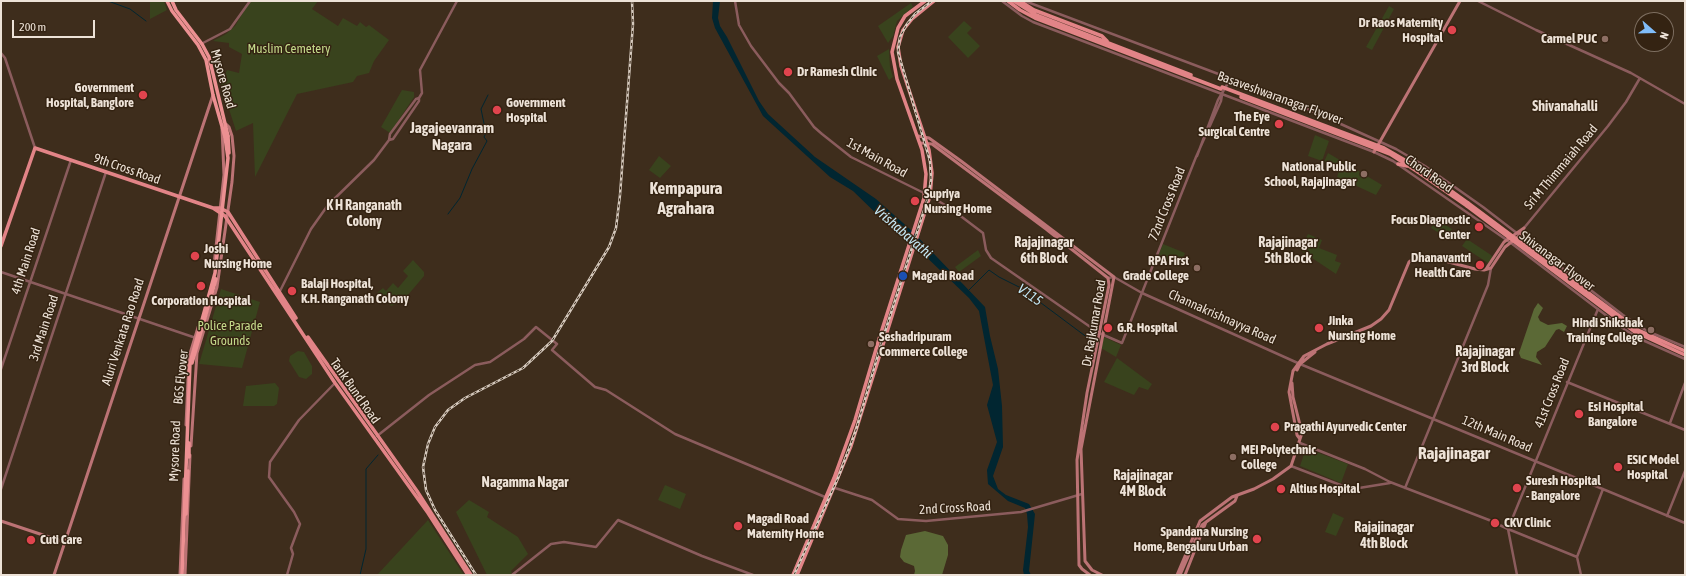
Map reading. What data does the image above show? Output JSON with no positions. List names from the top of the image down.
{
  "streets": {
    "highway": ["Mysore Road", "BGS Flyover"],
    "main road": [
      "Basaveshwaranagar Flyover",
      "Sri M Thimmaiah Road",
      "9th Cross Road",
      "Shivanagar Flyover",
      "Dr. Rajkumar Road",
      "Aluri Venkata Rao Road",
      "Tank Bund Road"
    ],
    "street": [
      "1st Main Road",
      "Chord Road",
      "72nd Cross Road",
      "4th Main Road",
      "Channakrishnayya Road",
      "3rd Main Road",
      "41st Cross Road",
      "12th Main Road",
      "2nd Cross Road"
    ]
  },
  "crossings": [
    ["Mysore Road", "Aluri Venkata Rao Road"],
    ["Mysore Road", "BGS Flyover"],
    ["Mysore Road", "Tank Bund Road"],
    ["Basaveshwaranagar Flyover", "Chord Road"],
    ["Basaveshwaranagar Flyover", "Shivanagar Flyover"],
    ["1st Main Road", "72nd Cross Road"],
    ["1st Main Road", "Dr. Rajkumar Road"],
    ["Sri M Thimmaiah Road", "Chord Road"],
    ["9th Cross Road", "4th Main Road"],
    ["9th Cross Road", "3rd Main Road"],
    ["9th Cross Road", "Aluri Venkata Rao Road"],
    ["9th Cross Road", "Tank Bund Road"],
    ["Chord Road", "72nd Cross Road"],
    ["Chord Road", "Shivanagar Flyover"],
    ["Chord Road", "41st Cross Road"],
    ["72nd Cross Road", "Channakrishnayya Road"],
    ["Channakrishnayya Road", "Dr. Rajkumar Road"],
    ["Channakrishnayya Road", "12th Main Road"],
    ["Dr. Rajkumar Road", "2nd Cross Road"],
    ["41st Cross Road", "12th Main Road"]
  ],
  "districts": [
    "Shivanahalli",
    "Jagajeevanram Nagara",
    "Kempapura Agrahara",
    "K H Ranganath Colony",
    "Rajajinagar 6th Block",
    "Rajajinagar 5th Block",
    "Rajajinagar 3rd Block",
    "Rajajinagar",
    "Rajajinagar 4M Block",
    "Nagamma Nagar",
    "Rajajinagar 4th Block"
  ],
  "water": ["Vrishabavathi", "V115"],
  "parks": ["Muslim Cemetery", "Police Parade Grounds"],
  "places": [
    "Dr Raos Maternity Hospital",
    "Carmel PUC",
    "Dr Ramesh Clinic",
    "Government Hospital, Banglore",
    "Government Hospital",
    "The Eye Surgical Centre",
    "National Public School, Rajajinagar",
    "Supriya Nursing Home",
    "Focus Diagnostic Center",
    "Joshi Nursing Home",
    "Dhanavantri Health Care",
    "RPA First Grade College",
    "Magadi Road",
    "Corporation Hospital",
    "Balaji Hospital, K.H. Ranganath Colony",
    "G.R. Hospital",
    "Jinka Nursing Home",
    "Hindi Shikshak Training College",
    "Seshadripuram Commerce College",
    "Esi Hospital Bangalore",
    "Pragathi Ayurvedic Center",
    "MEI Polytechnic College",
    "ESIC Model Hospital",
    "Suresh Hospital - Bangalore",
    "Altius Hospital",
    "CKV Clinic",
    "Magadi Road Maternity Home",
    "Spandana Nursing Home, Bengaluru Urban",
    "Cuti Care"
  ],
  "scale_bar": "200 m",
  "north": "right"
}
